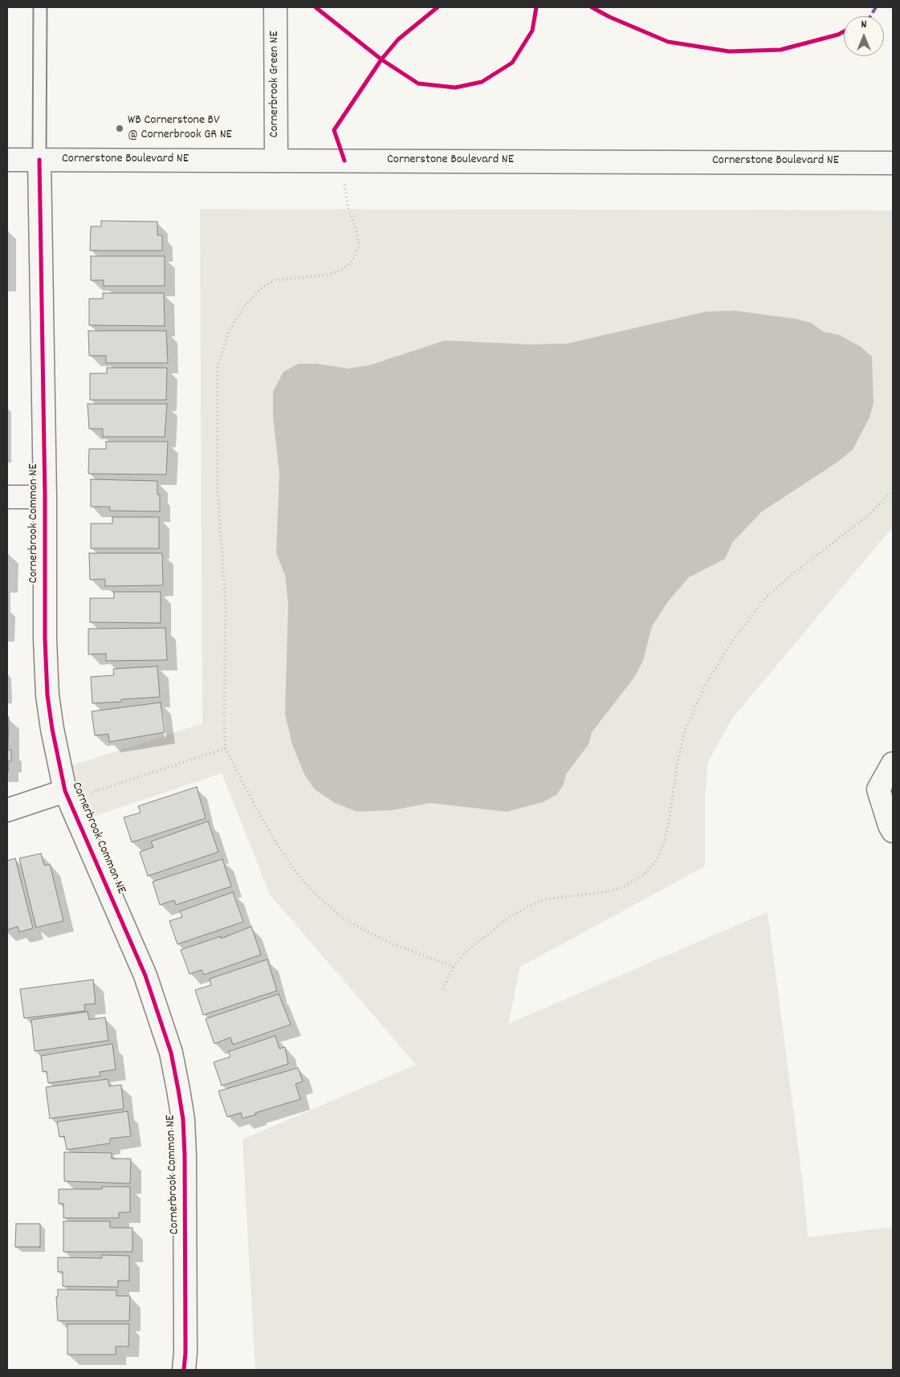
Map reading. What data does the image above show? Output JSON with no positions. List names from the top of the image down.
{
  "streets": {
    "street": ["Cornerbrook Green NE", "Cornerstone Boulevard NE", "Cornerbrook Common NE"]
  },
  "crossings": [
    ["Cornerbrook Green NE", "Cornerstone Boulevard NE"],
    ["Cornerstone Boulevard NE", "Cornerbrook Common NE"]
  ],
  "places": ["WB Cornerstone BV @ Cornerbrook GR NE"],
  "north": "top"
}
